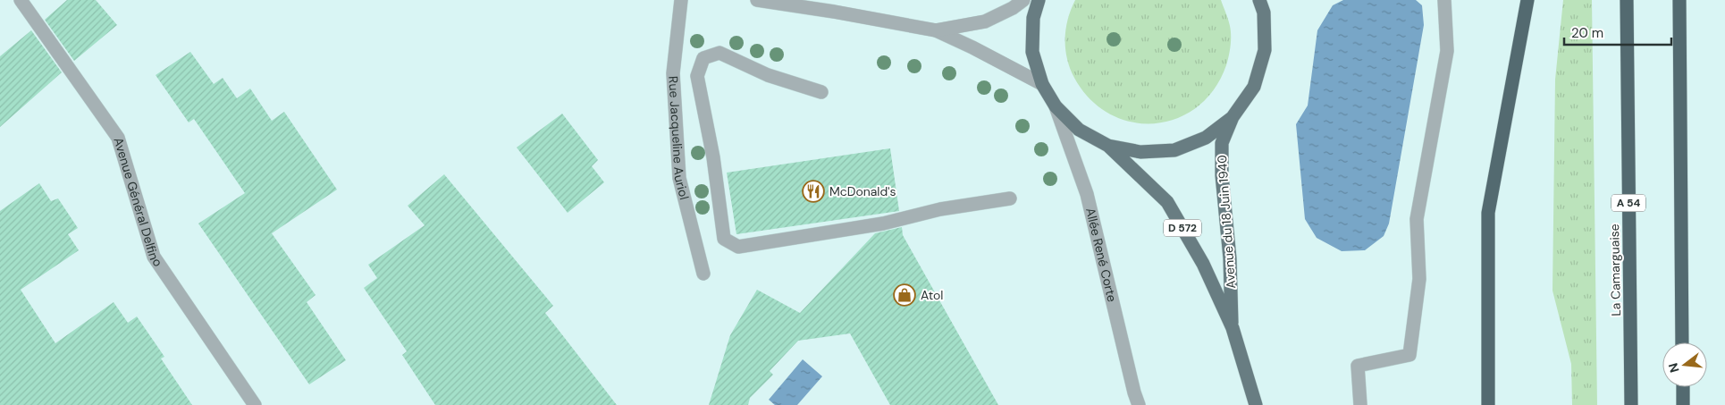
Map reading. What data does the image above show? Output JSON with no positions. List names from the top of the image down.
{
  "streets": {
    "highway": ["A 54", "La Camarguaise"],
    "main road": ["Avenue du 18 Juin 1940", "D 572"],
    "street": ["Rue Jacqueline Auriol", "Avenue Général Delfino", "Allée René Corte"]
  },
  "crossings": [
    ["Avenue du 18 Juin 1940", "Allée René Corte"]
  ],
  "places": {
    "restaurant": ["McDonald's"],
    "shop": ["Atol"]
  },
  "scale_bar": "20 m",
  "north": "left"
}
